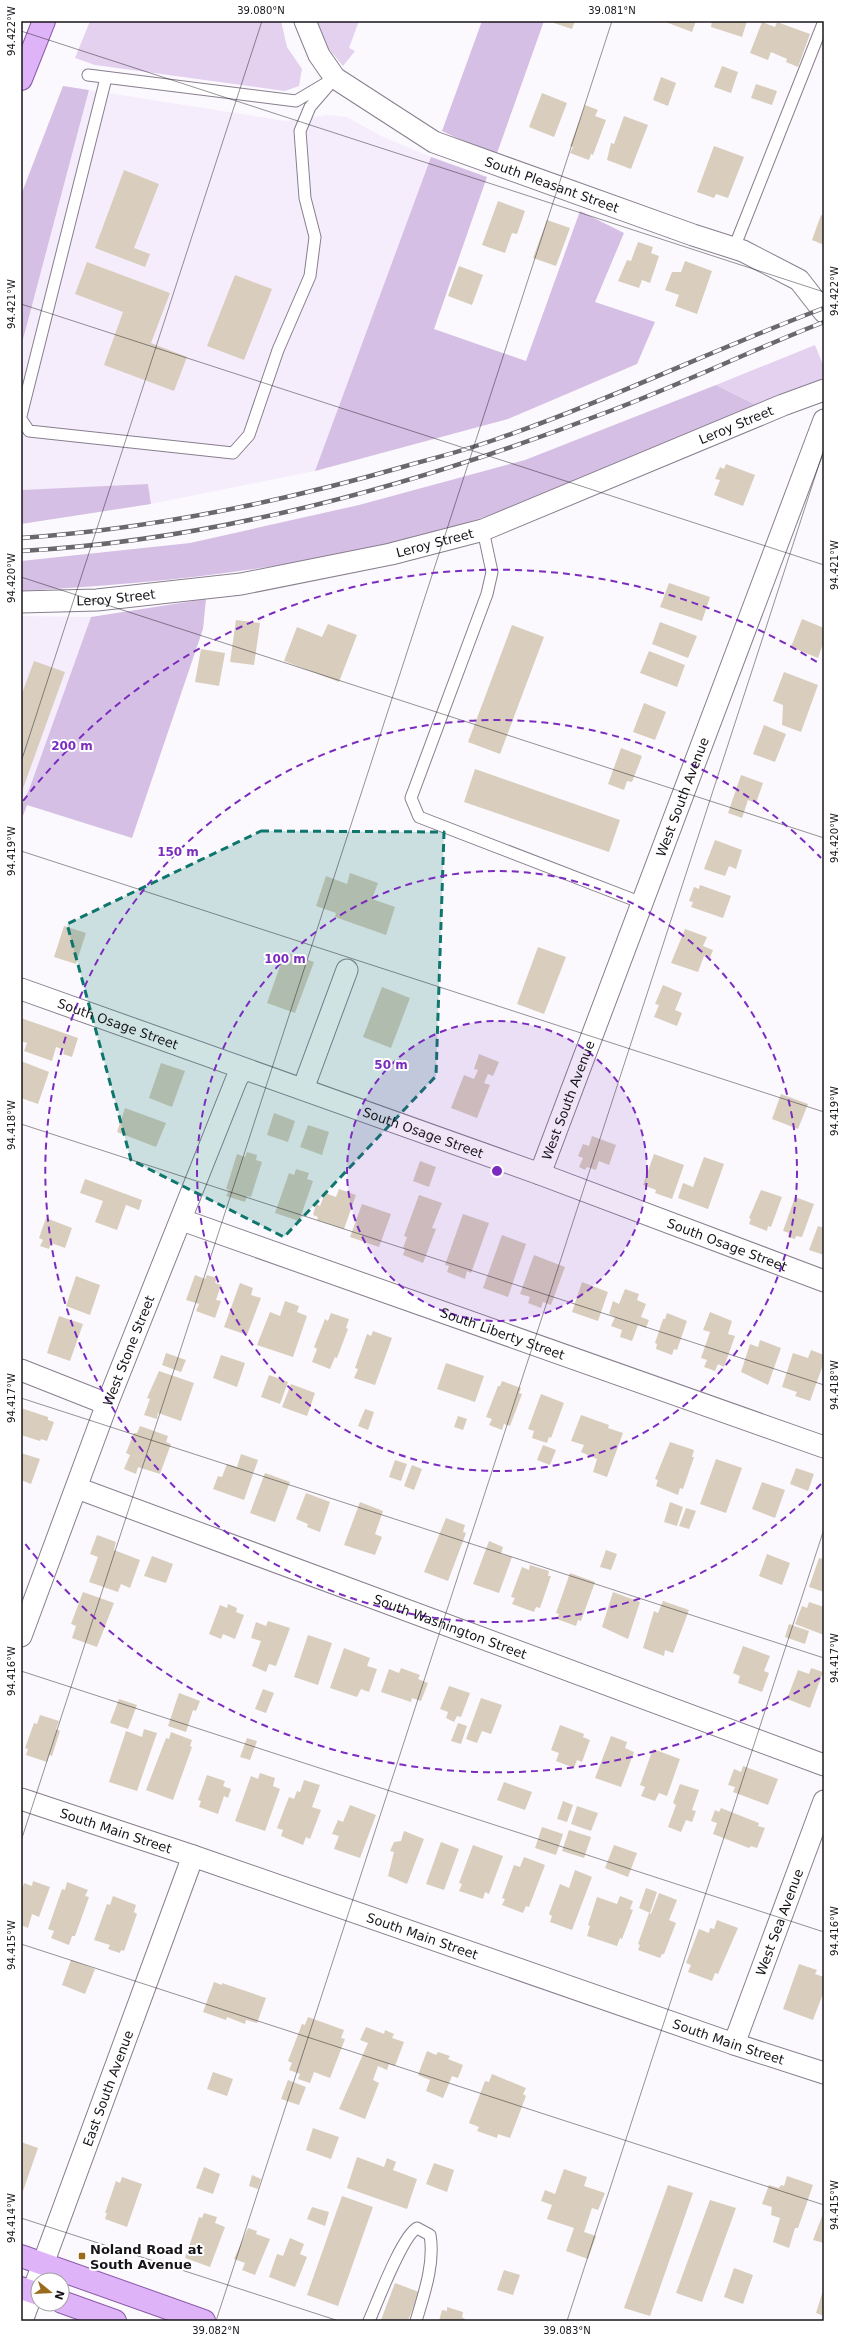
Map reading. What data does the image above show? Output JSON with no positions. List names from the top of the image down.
{
  "streets": {
    "street": [
      "South Pleasant Street",
      "Leroy Street",
      "West South Avenue",
      "South Osage Street",
      "South Liberty Street",
      "West Stone Street",
      "South Washington Street",
      "South Main Street",
      "West Sea Avenue",
      "East South Avenue"
    ]
  },
  "crossings": [
    ["West South Avenue", "South Osage Street"],
    ["South Osage Street", "West Stone Street"],
    ["South Liberty Street", "West Stone Street"],
    ["West Stone Street", "South Washington Street"],
    ["South Main Street", "West Sea Avenue"],
    ["South Main Street", "East South Avenue"]
  ],
  "places": {
    "transit": ["Noland Road at South Avenue"]
  },
  "north": "right",
  "coordinates": [
    "39.080°N",
    "39.081°N",
    "94.422°W",
    "94.421°W",
    "94.420°W",
    "94.419°W",
    "94.418°W",
    "94.417°W",
    "94.416°W",
    "94.415°W",
    "94.414°W",
    "39.082°N",
    "39.083°N"
  ],
  "rings": [
    "200 m",
    "150 m",
    "100 m",
    "50 m"
  ]
}
